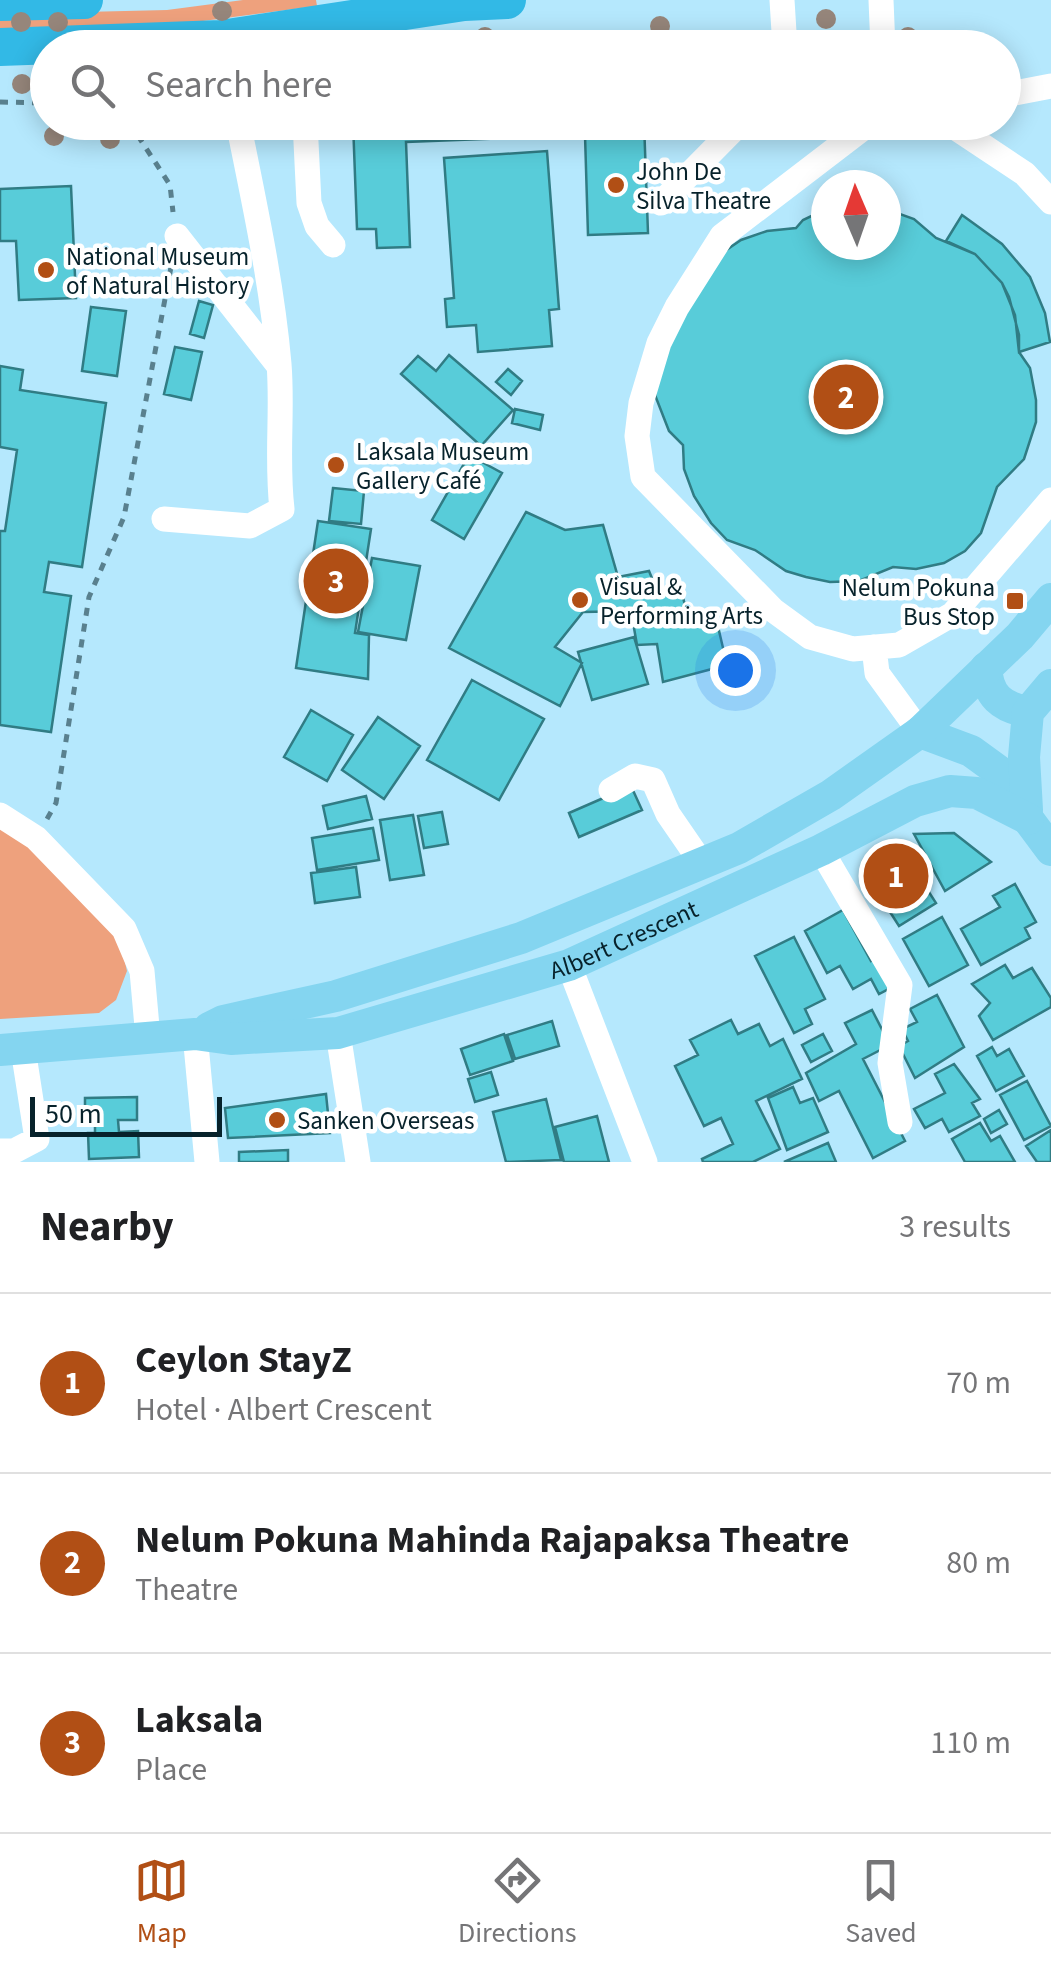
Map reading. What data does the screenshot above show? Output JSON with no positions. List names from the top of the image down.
{
  "streets": {
    "main road": ["Albert Crescent"]
  },
  "places": {
    "other": [
      "John De Silva Theatre",
      "National Museum of Natural History",
      "Laksala Museum Gallery Café",
      "Visual & Performing Arts",
      "Sanken Overseas"
    ],
    "transit": ["Nelum Pokuna Bus Stop"]
  },
  "scale_bar": "50 m",
  "north": "top",
  "page": {
    "search": "Search here",
    "pins": ["2", "3", "1"],
    "scale": "50 m",
    "heading": ["Nearby", "3 results"],
    "list": [
      {
        "mark": "1",
        "name": "Ceylon StayZ",
        "note": "Hotel · Albert Crescent",
        "value": "70 m"
      },
      {
        "mark": "2",
        "name": "Nelum Pokuna Mahinda Rajapaksa Theatre",
        "note": "Theatre",
        "value": "80 m"
      },
      {
        "mark": "3",
        "name": "Laksala",
        "note": "Place",
        "value": "110 m"
      }
    ],
    "nav": ["Map", "Directions", "Saved"]
  }
}
